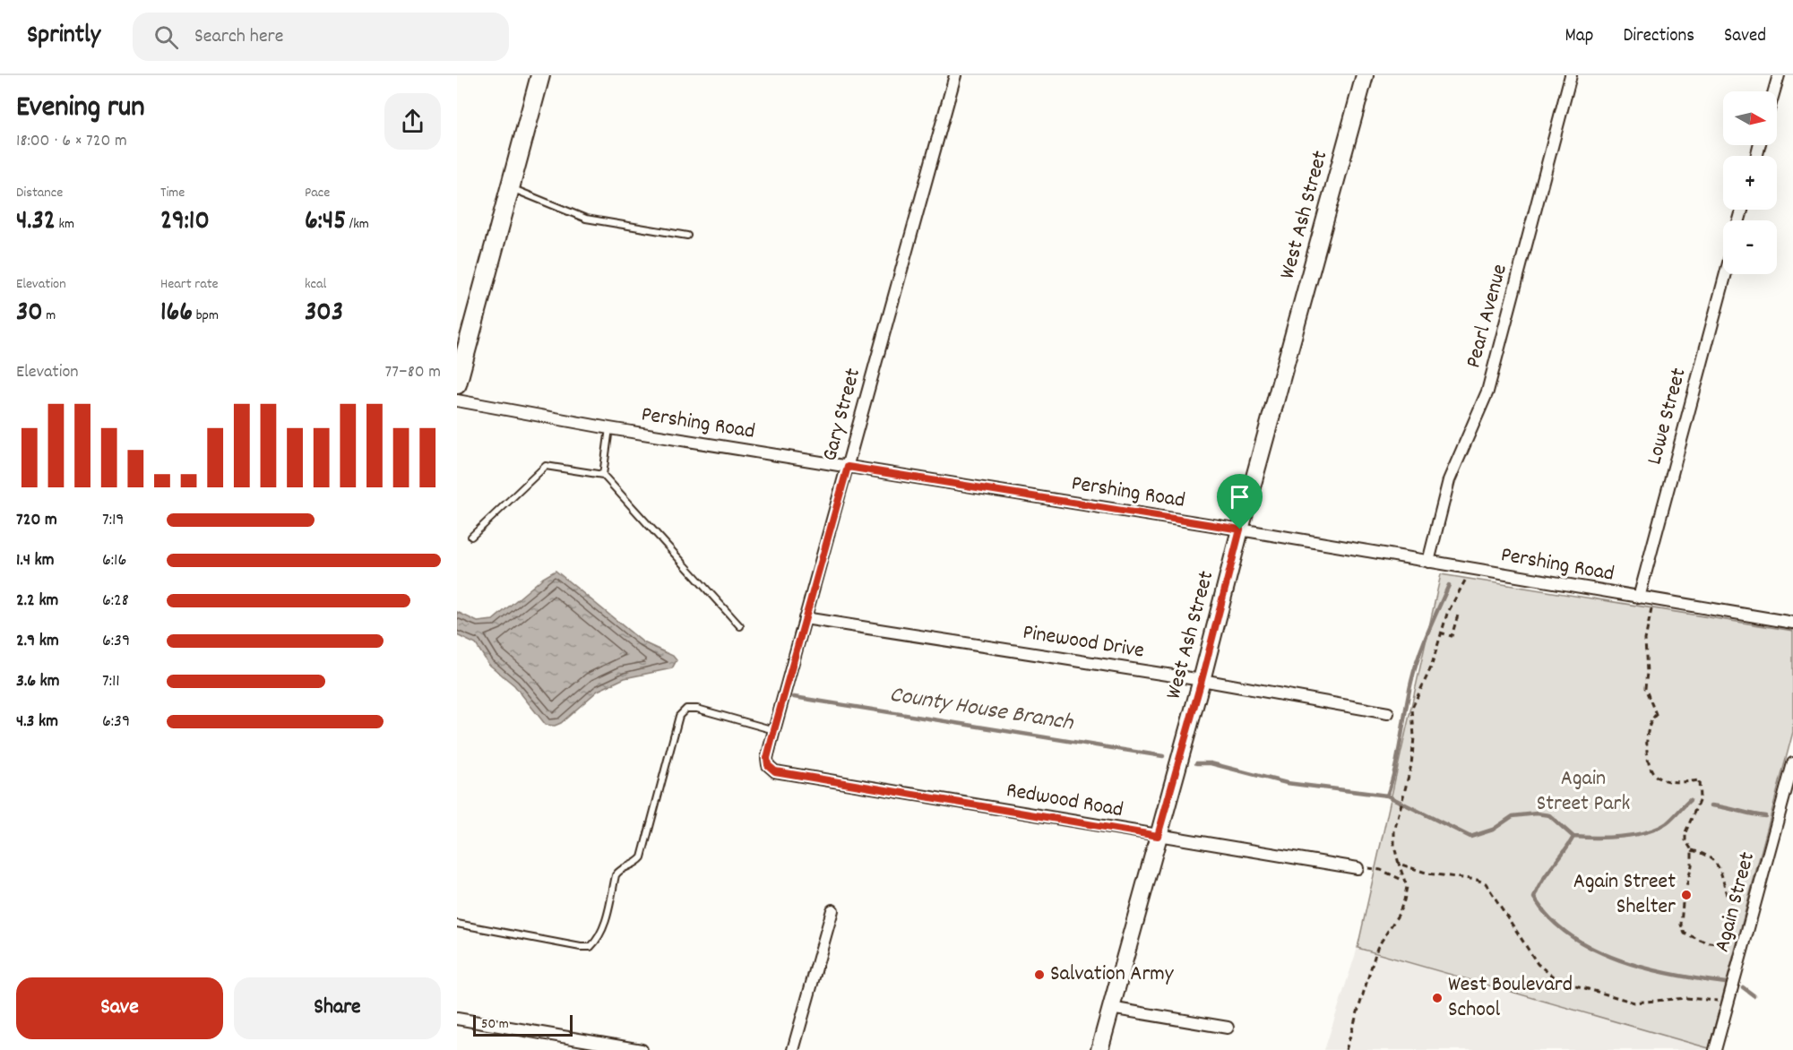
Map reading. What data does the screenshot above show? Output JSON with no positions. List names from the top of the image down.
{
  "streets": {
    "street": [
      "West Ash Street",
      "Pearl Avenue",
      "Gary Street",
      "Lowe Street",
      "Pershing Road",
      "Pinewood Drive",
      "Redwood Road",
      "Again Street"
    ]
  },
  "crossings": [
    ["West Ash Street", "Pershing Road"],
    ["West Ash Street", "Pinewood Drive"],
    ["West Ash Street", "Redwood Road"],
    ["Pearl Avenue", "Pershing Road"],
    ["Gary Street", "Pershing Road"],
    ["Gary Street", "Pinewood Drive"],
    ["Gary Street", "Redwood Road"],
    ["Lowe Street", "Pershing Road"]
  ],
  "water": ["County House Branch"],
  "parks": ["Again Street Park"],
  "places": ["Again Street Shelter", "Salvation Army", "West Boulevard School"],
  "scale_bar": "50 m",
  "north": "right",
  "page": {
    "header": "Sprintly",
    "search": "Search here",
    "nav": ["Map", "Directions", "Saved"],
    "heading": ["Evening run", "18:00 · 6 × 720 m"],
    "map_buttons": ["+", "−"],
    "stats": [
      ["Distance", "4.32 km"],
      ["Time", "29:10"],
      ["Pace", "6:45 /km"],
      ["Elevation", "30 m"],
      ["Heart rate", "166 bpm"],
      ["kcal", "303"]
    ],
    "chart": ["Elevation", "77–80 m"],
    "list": [
      {
        "name": "720 m",
        "note": "7:19"
      },
      {
        "name": "1.4 km",
        "note": "6:16"
      },
      {
        "name": "2.2 km",
        "note": "6:28"
      },
      {
        "name": "2.9 km",
        "note": "6:39"
      },
      {
        "name": "3.6 km",
        "note": "7:11"
      },
      {
        "name": "4.3 km",
        "note": "6:39"
      }
    ],
    "buttons": ["Save", "Share"],
    "scale": "50 m"
  }
}
